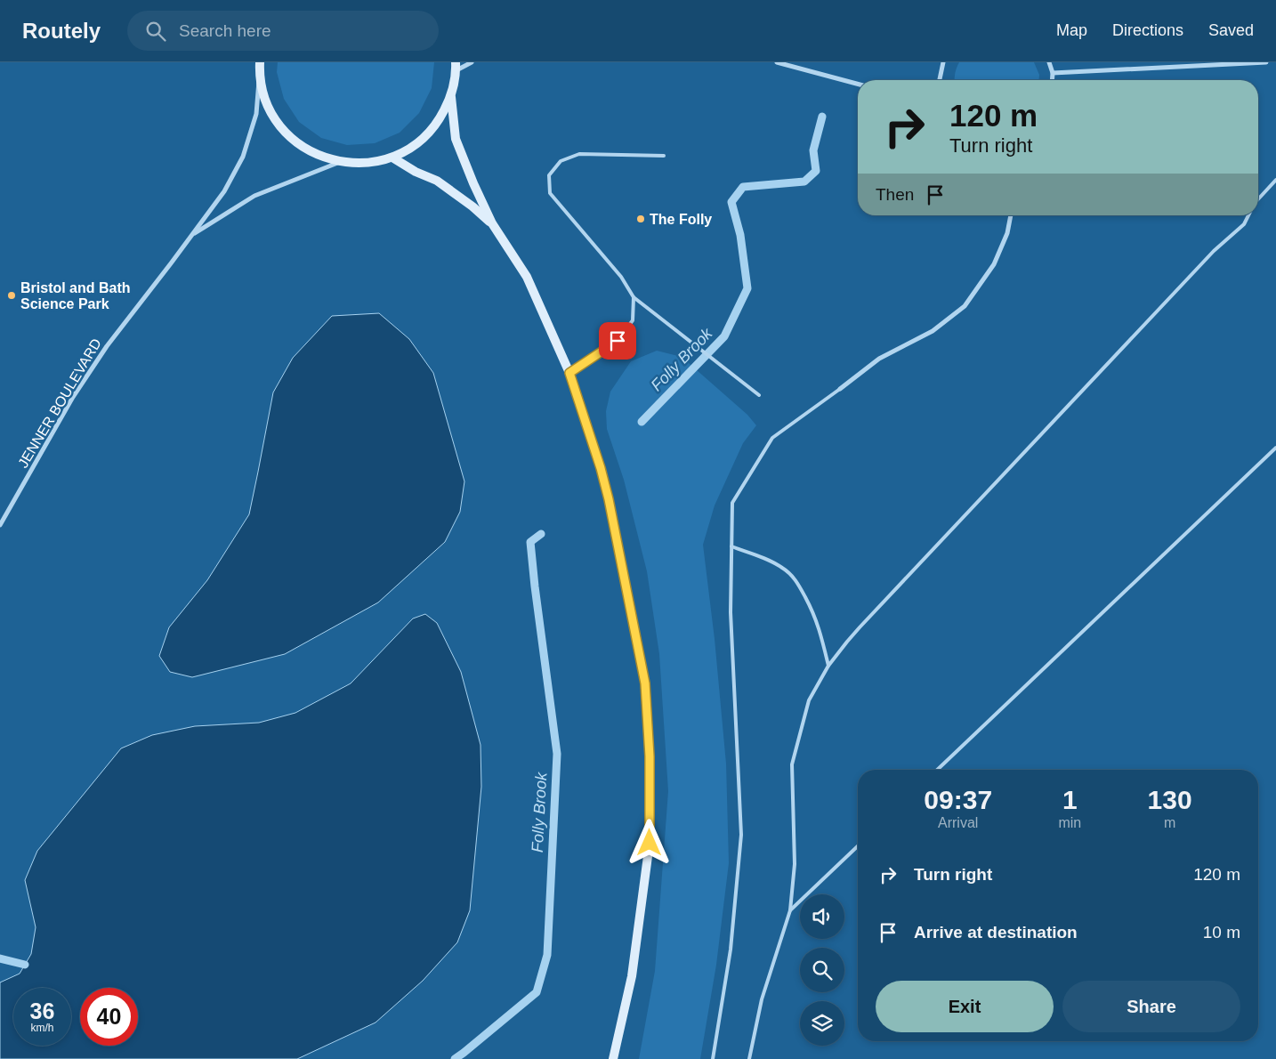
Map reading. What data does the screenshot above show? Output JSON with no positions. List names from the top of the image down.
{
  "streets": {
    "street": ["JENNER BOULEVARD"]
  },
  "water": ["Folly Brook"],
  "places": ["The Folly", "Bristol and Bath Science Park"],
  "page": {
    "header": "Routely",
    "search": "Search here",
    "nav": ["Map", "Directions", "Saved"],
    "turn": ["120 m", "Turn right"],
    "then": "Then",
    "eta": [
      "09:37",
      "Arrival",
      "1",
      "min",
      "130",
      "m"
    ],
    "list": [
      {
        "name": "Turn right",
        "value": "120 m"
      },
      {
        "name": "Arrive at destination",
        "value": "10 m"
      }
    ],
    "buttons": ["Exit", "Share"],
    "speed": "36 km/h",
    "limit": "40"
  }
}
